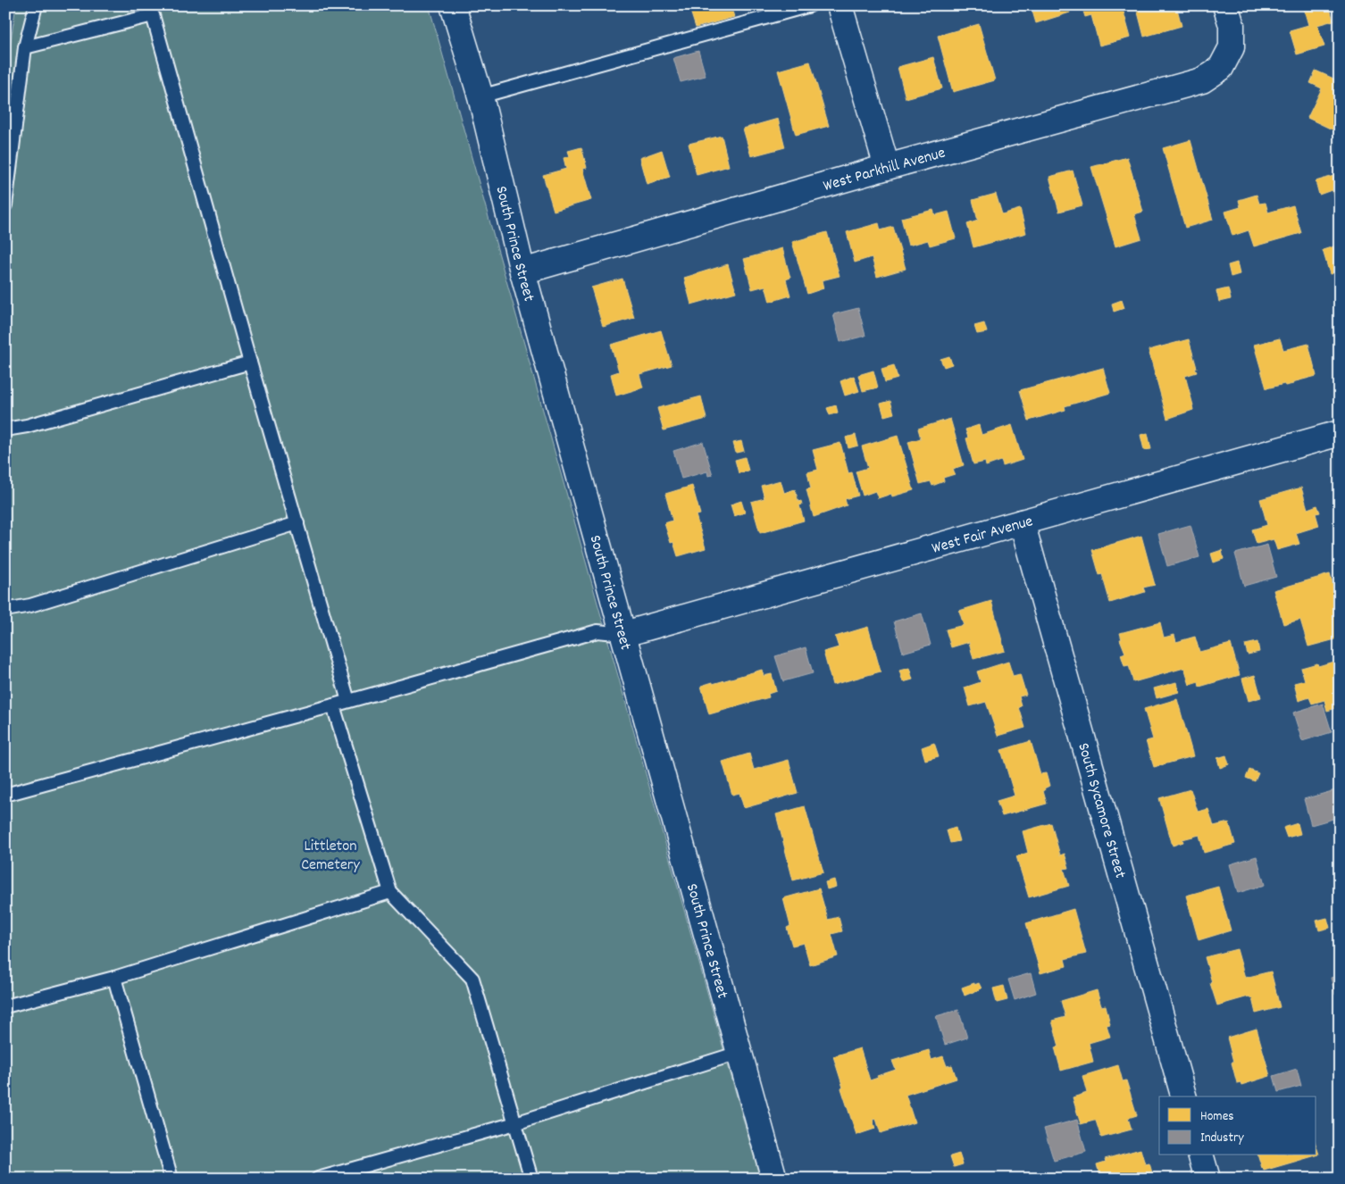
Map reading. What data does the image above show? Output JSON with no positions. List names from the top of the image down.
{
  "streets": {
    "street": [
      "West Parkhill Avenue",
      "South Prince Street",
      "West Fair Avenue",
      "South Sycamore Street"
    ]
  },
  "crossings": [
    ["West Parkhill Avenue", "South Prince Street"],
    ["South Prince Street", "West Fair Avenue"],
    ["West Fair Avenue", "South Sycamore Street"]
  ],
  "parks": ["Littleton Cemetery"],
  "legend": ["Homes", "Industry"]
}
